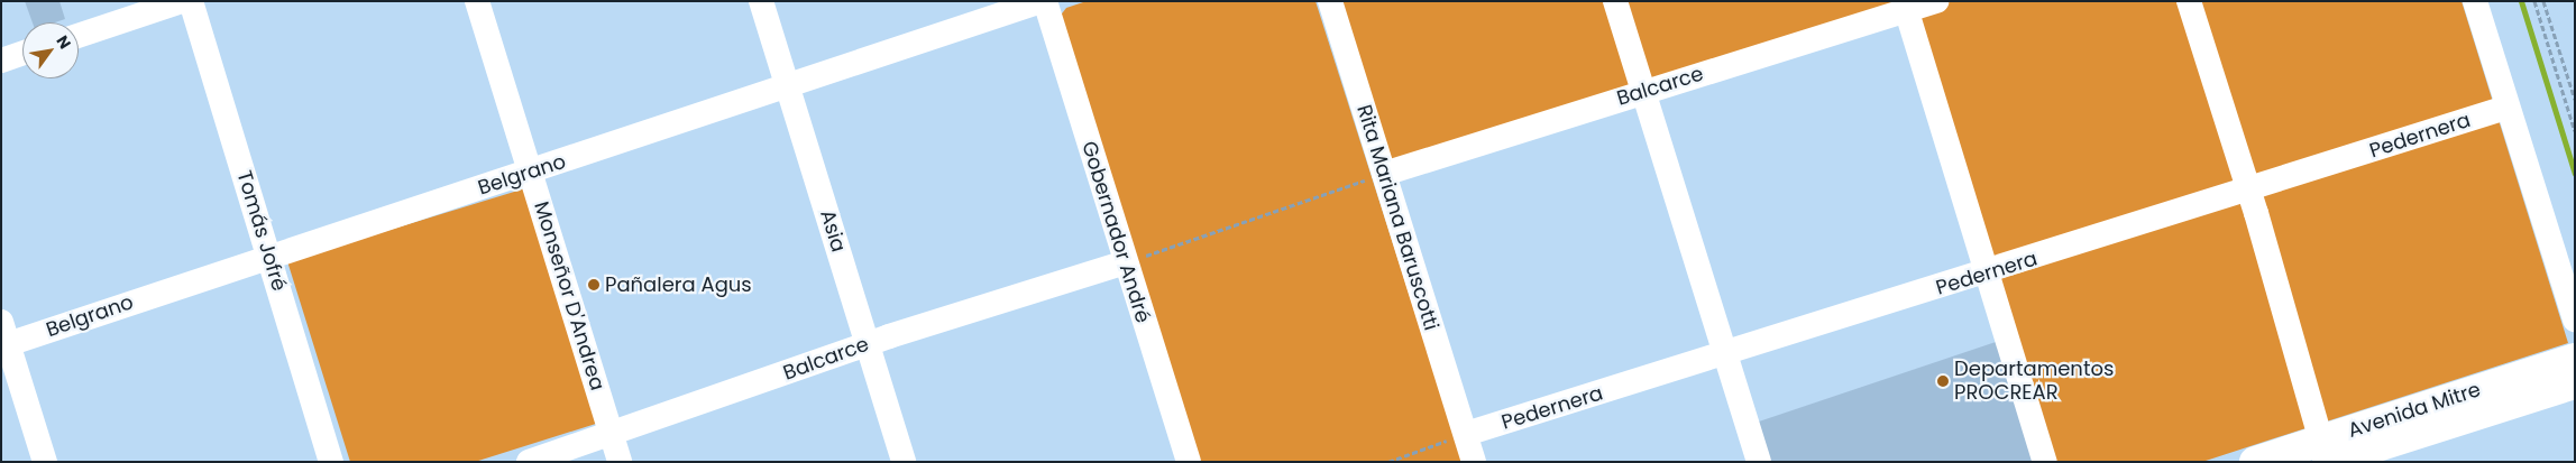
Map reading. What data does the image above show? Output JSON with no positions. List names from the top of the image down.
{
  "streets": {
    "main road": ["Avenida Mitre"],
    "street": [
      "Balcarce",
      "Pedernera",
      "Belgrano",
      "Rita Mariana Baruscotti",
      "Tomás Jofré",
      "Asia",
      "Gobernador André",
      "Monseñor D'Andrea"
    ]
  },
  "crossings": [
    ["Balcarce", "Rita Mariana Baruscotti"],
    ["Balcarce", "Asia"],
    ["Balcarce", "Gobernador André"],
    ["Balcarce", "Monseñor D'Andrea"],
    ["Pedernera", "Rita Mariana Baruscotti"],
    ["Belgrano", "Tomás Jofré"],
    ["Belgrano", "Asia"],
    ["Belgrano", "Gobernador André"],
    ["Belgrano", "Monseñor D'Andrea"]
  ],
  "places": ["Pañalera Agus", "Departamentos PROCREAR"],
  "north": "top right"
}
